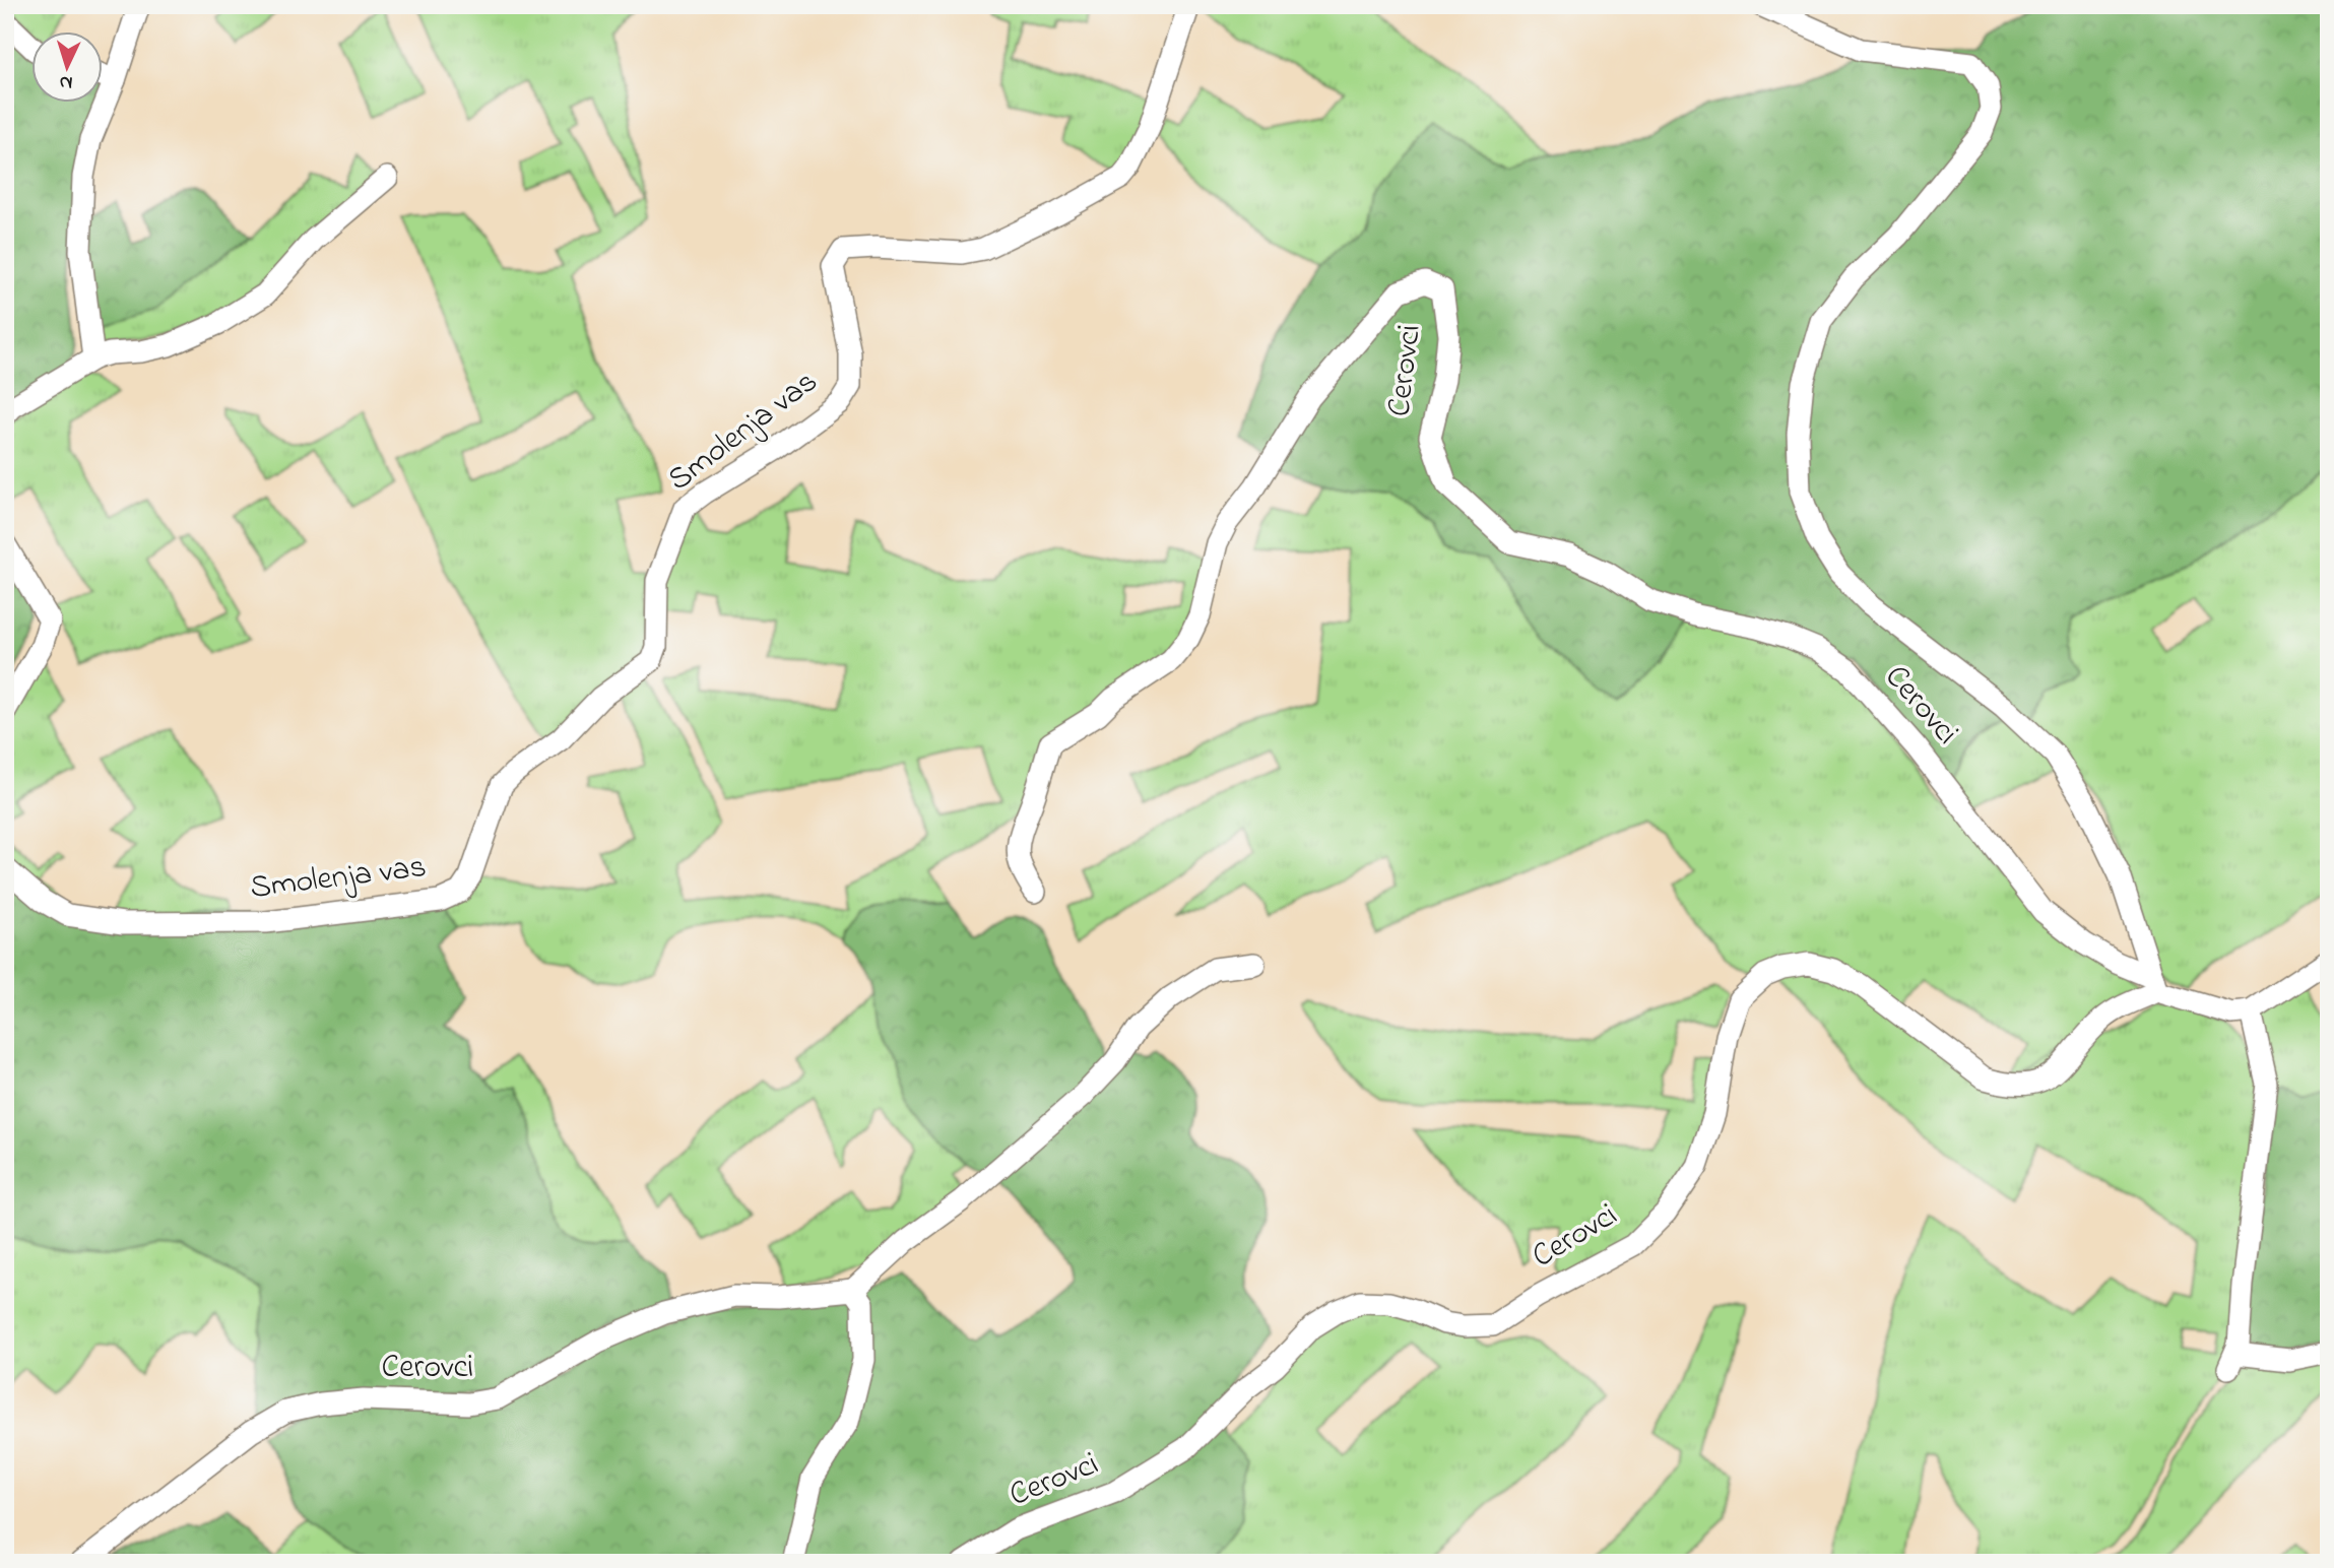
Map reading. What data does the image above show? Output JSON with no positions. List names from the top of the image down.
{
  "streets": {
    "street": ["Cerovci", "Smolenja vas"]
  },
  "north": "bottom"
}
